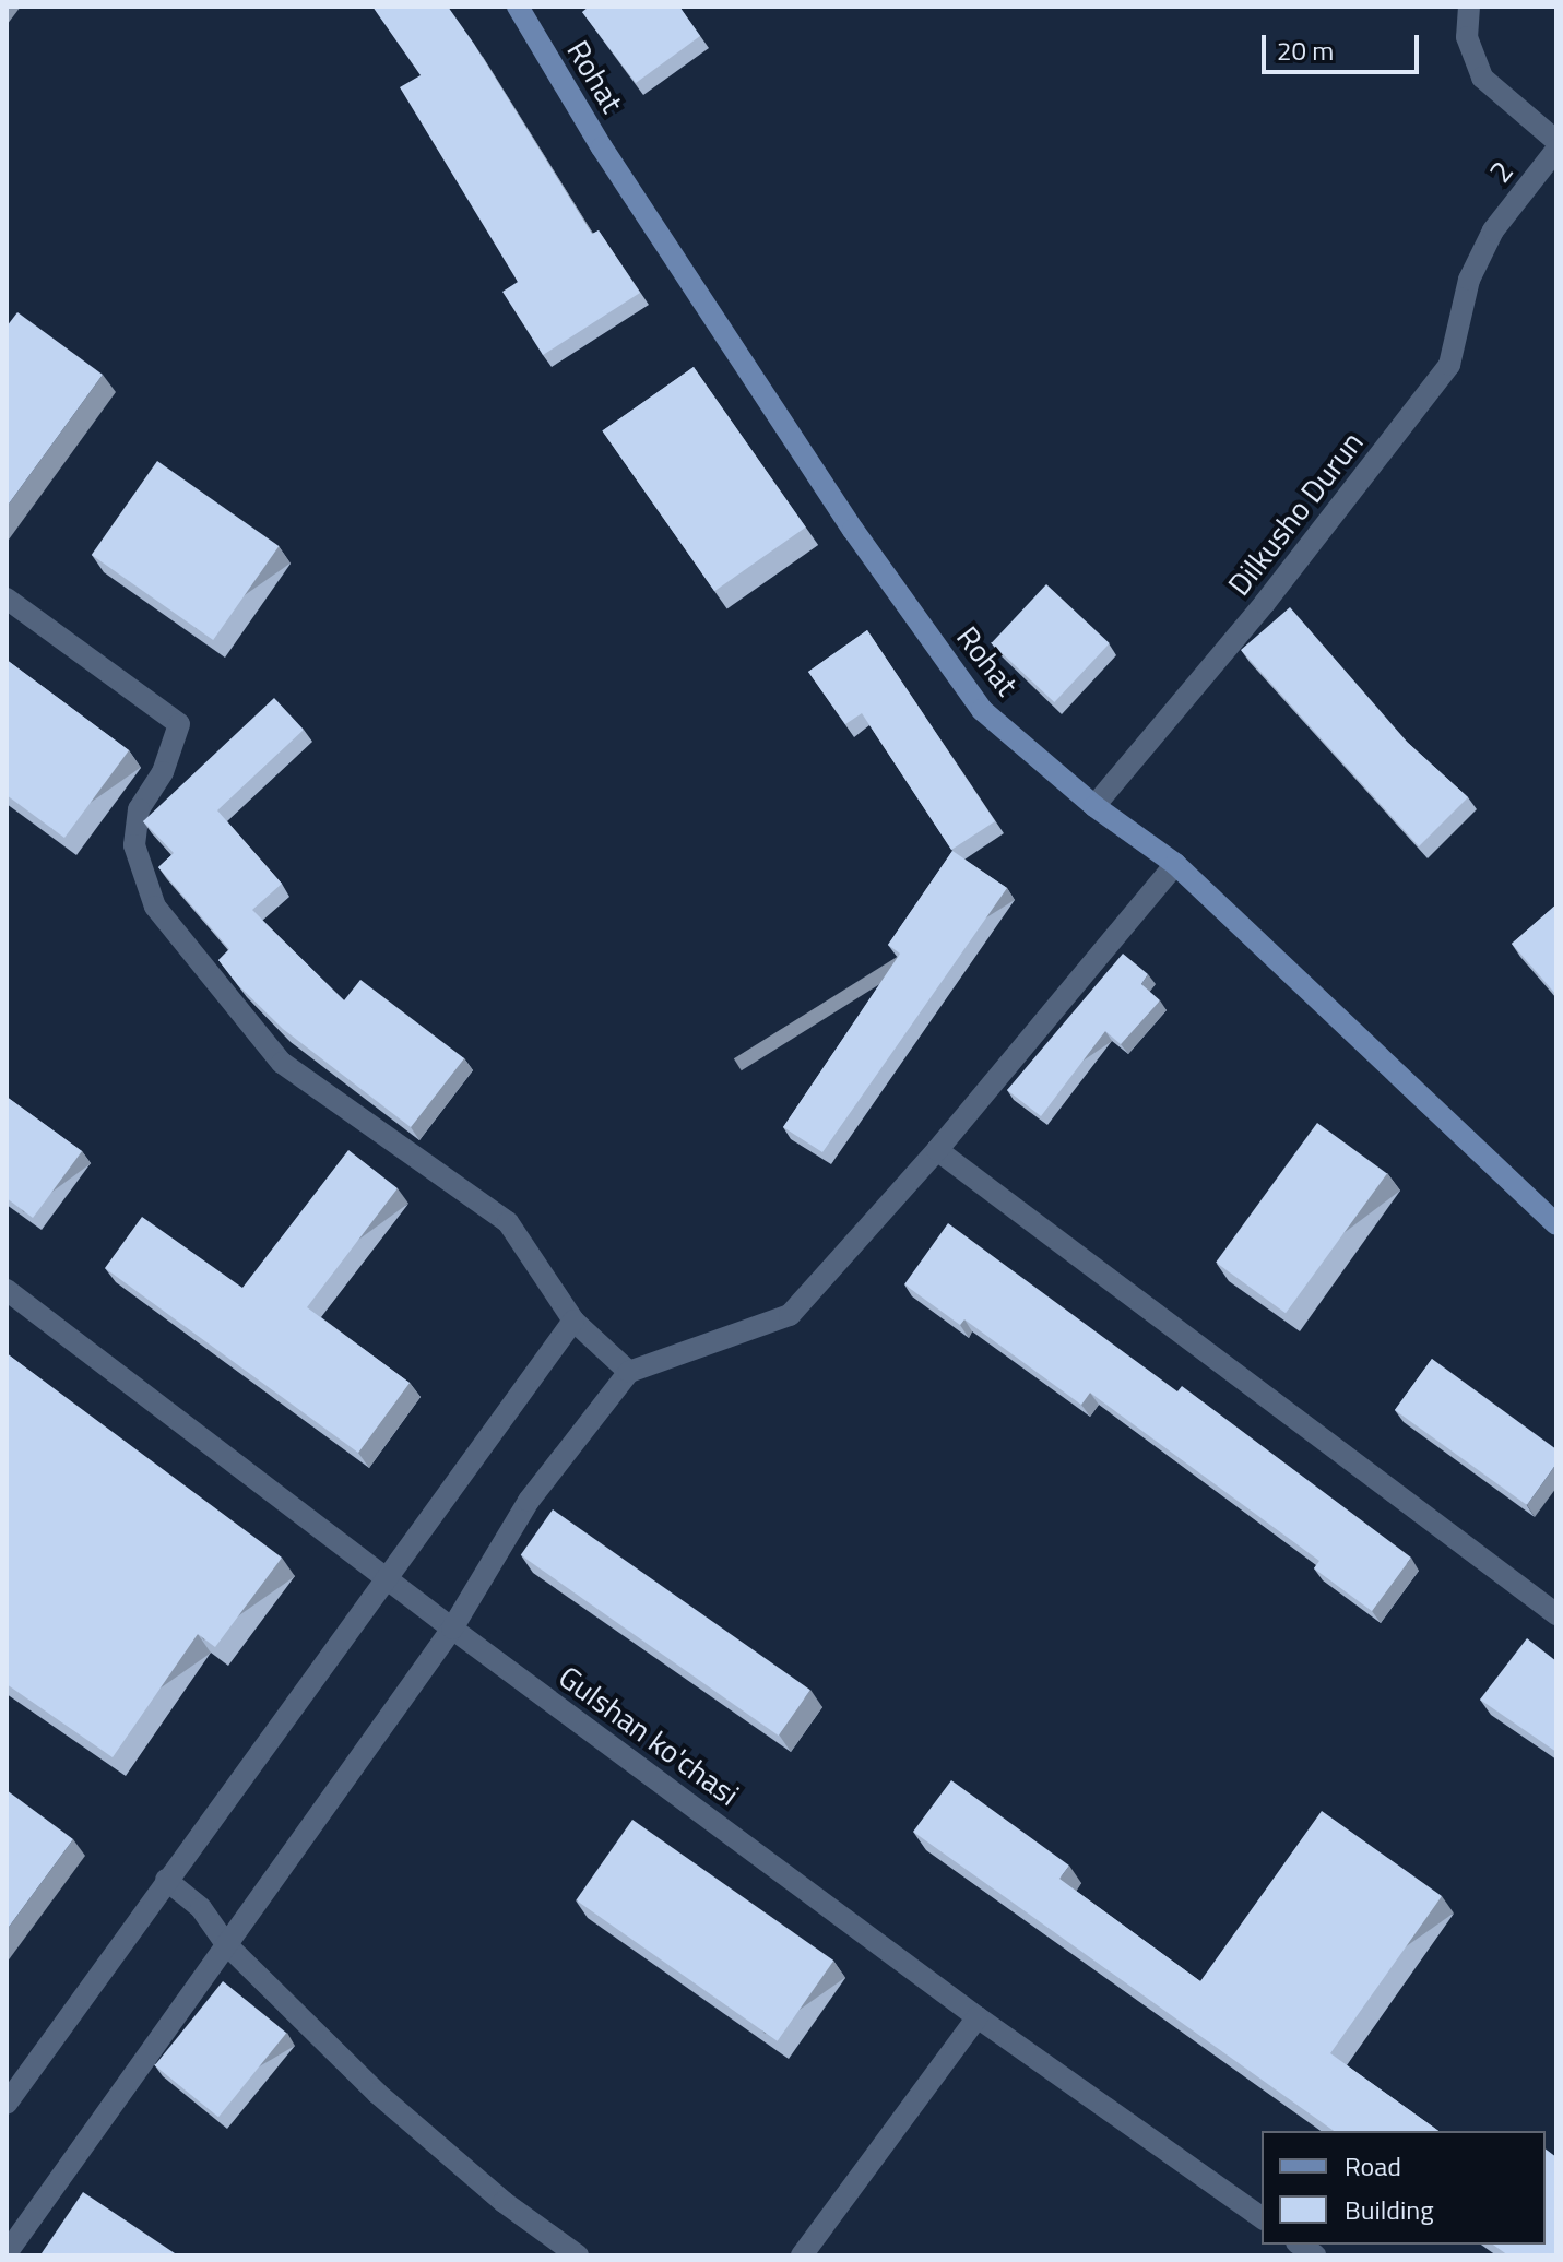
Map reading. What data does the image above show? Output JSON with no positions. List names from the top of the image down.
{
  "streets": {
    "street": [
      "Rohat",
      "2",
      "Dilkusho Durun",
      "Gulshan ko'chasi"
    ]
  },
  "crossings": [
    ["Rohat", "Dilkusho Durun"],
    ["2", "Dilkusho Durun"]
  ],
  "legend": ["Road", "Building"],
  "scale_bar": "20 m"
}
